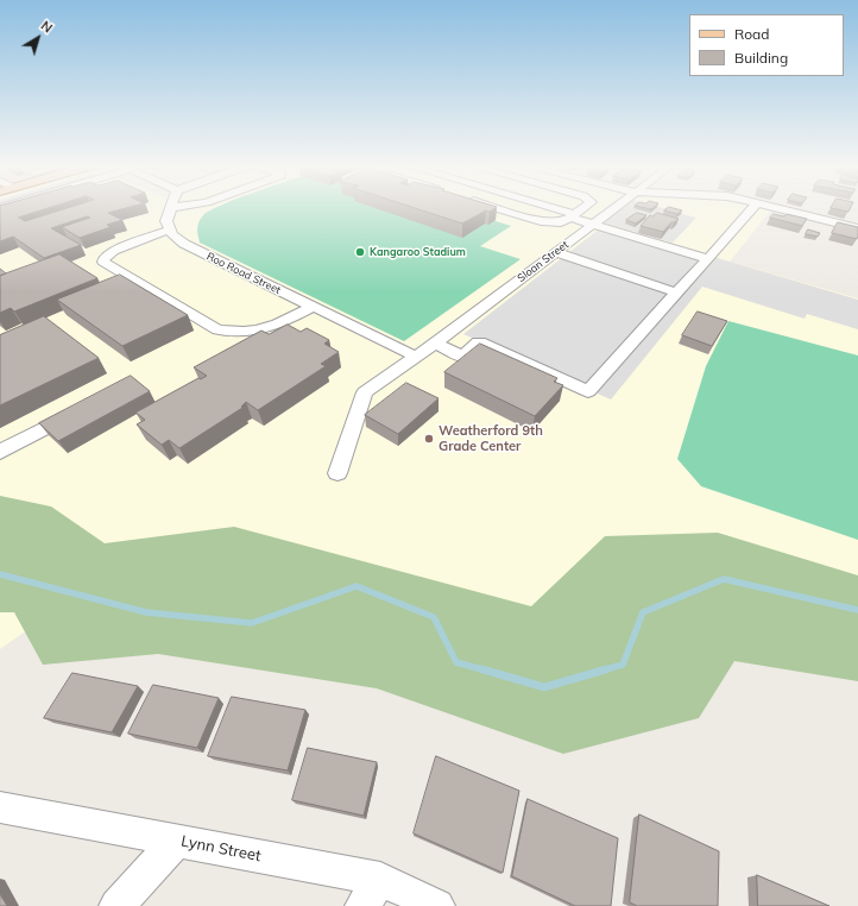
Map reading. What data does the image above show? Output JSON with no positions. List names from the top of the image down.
{
  "streets": {
    "street": ["Sloan Street", "Roo Road Street", "Lynn Street"]
  },
  "crossings": [
    ["Sloan Street", "Roo Road Street"]
  ],
  "places": ["Kangaroo Stadium", "Weatherford 9th Grade Center"],
  "legend": ["Road", "Building"],
  "north": "top right"
}
